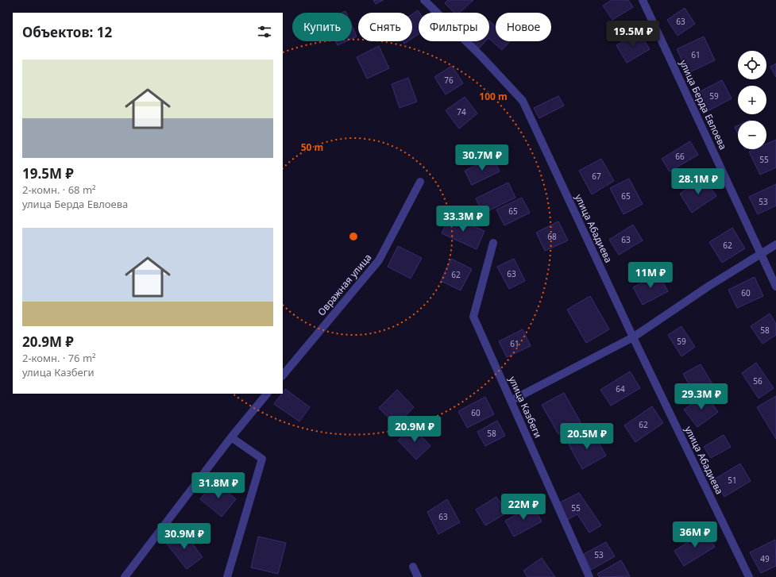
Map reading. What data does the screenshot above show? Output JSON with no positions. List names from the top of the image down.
{
  "streets": {
    "street": [
      "улица Берда Евлоева",
      "улица Абадиева",
      "Овражная улица",
      "улица Казбеги"
    ]
  },
  "house_numbers": [
    "63",
    "61",
    "76",
    "59",
    "74",
    "66",
    "55",
    "67",
    "65",
    "53",
    "65",
    "68",
    "63",
    "62",
    "63",
    "62",
    "60",
    "58",
    "59",
    "61",
    "56",
    "64",
    "60",
    "62",
    "58",
    "51",
    "55",
    "63",
    "53",
    "49"
  ],
  "page": {
    "chip": [
      "Купить",
      "Снять",
      "Фильтры",
      "Новое"
    ],
    "heading": "Объектов: 12",
    "price": [
      "19.5M ₽",
      "30.7M ₽",
      "28.1M ₽",
      "33.3M ₽",
      "11M ₽",
      "29.3M ₽",
      "20.9M ₽",
      "20.5M ₽",
      "31.8M ₽",
      "22M ₽",
      "36M ₽",
      "30.9M ₽"
    ],
    "map_buttons": ["+", "−"],
    "list": [
      {
        "name": "19.5M ₽",
        "note": "2-комн. · 68 m² · улица Берда Евлоева"
      },
      {
        "name": "20.9M ₽",
        "note": "2-комн. · 76 m² · улица Казбеги"
      }
    ]
  },
  "rings": ["100 m", "50 m"]
}
